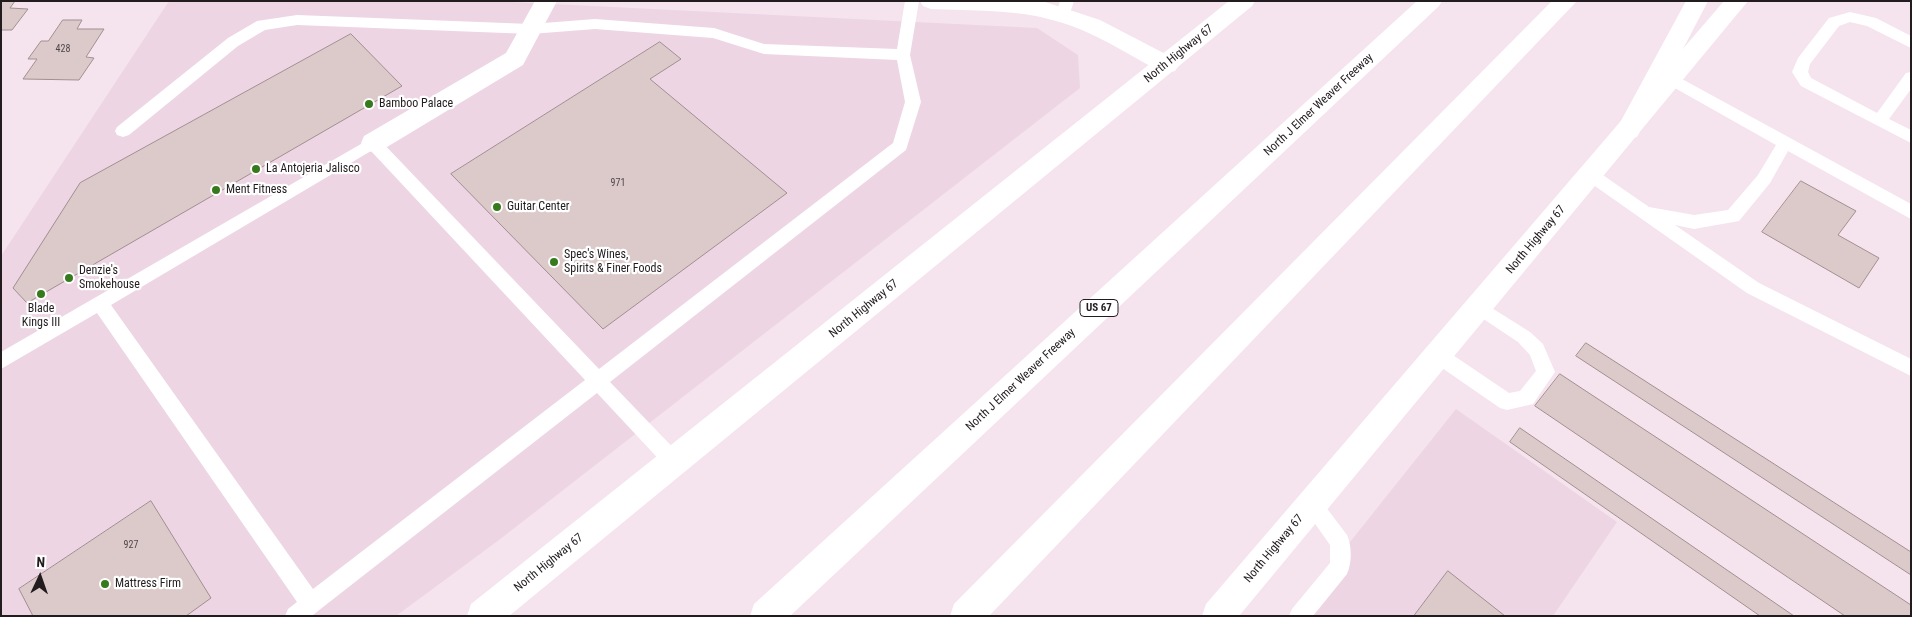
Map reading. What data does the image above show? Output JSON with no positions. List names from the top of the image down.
{
  "streets": {
    "main road": ["North Highway 67", "North J Elmer Weaver Freeway", "US 67"]
  },
  "places": [
    "Bamboo Palace",
    "La Antojeria Jalisco",
    "Ment Fitness",
    "Guitar Center",
    "Spec's Wines, Spirits & Finer Foods",
    "Denzie's Smokehouse",
    "Blade Kings III",
    "Mattress Firm"
  ],
  "house_numbers": ["428", "971", "927"],
  "north": "top"
}
